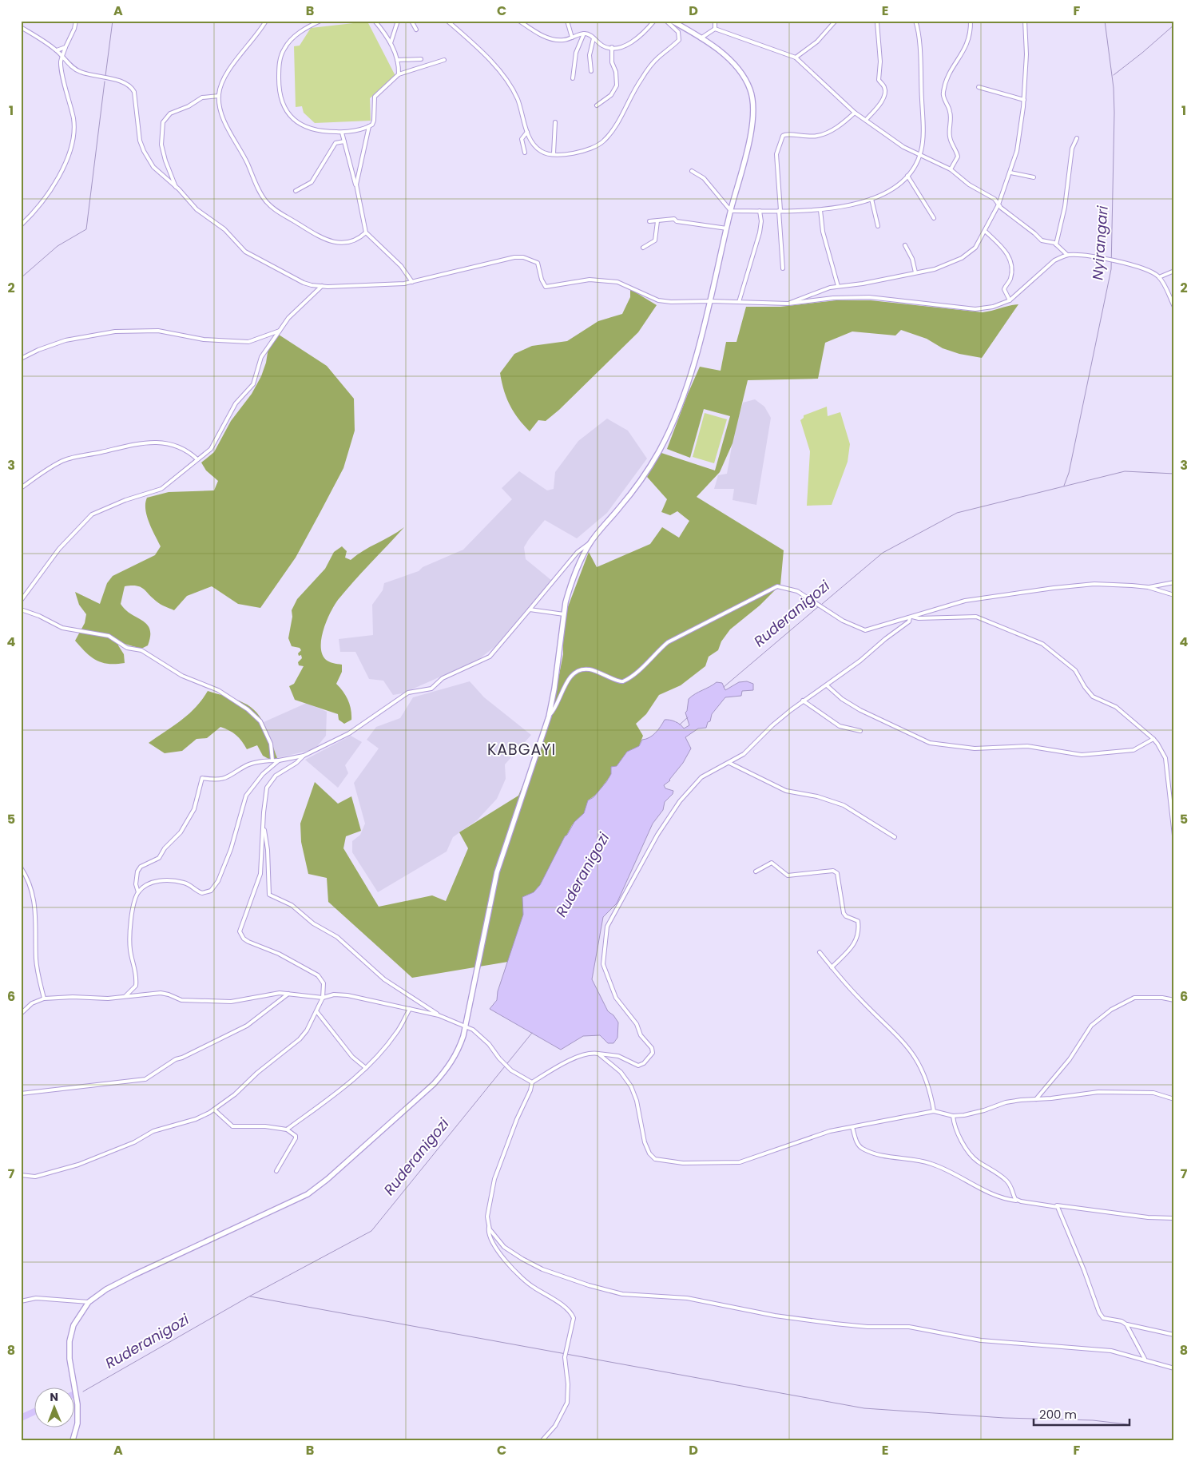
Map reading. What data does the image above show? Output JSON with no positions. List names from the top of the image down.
{
  "districts": ["KABGAYI"],
  "water": ["Nyirangari", "Ruderanigozi"],
  "scale_bar": "200 m",
  "north": "top",
  "grid": {
    "columns": [
      "A",
      "B",
      "C",
      "D",
      "E",
      "F"
    ],
    "rows": [
      "1",
      "2",
      "3",
      "4",
      "5",
      "6",
      "7",
      "8"
    ]
  }
}
